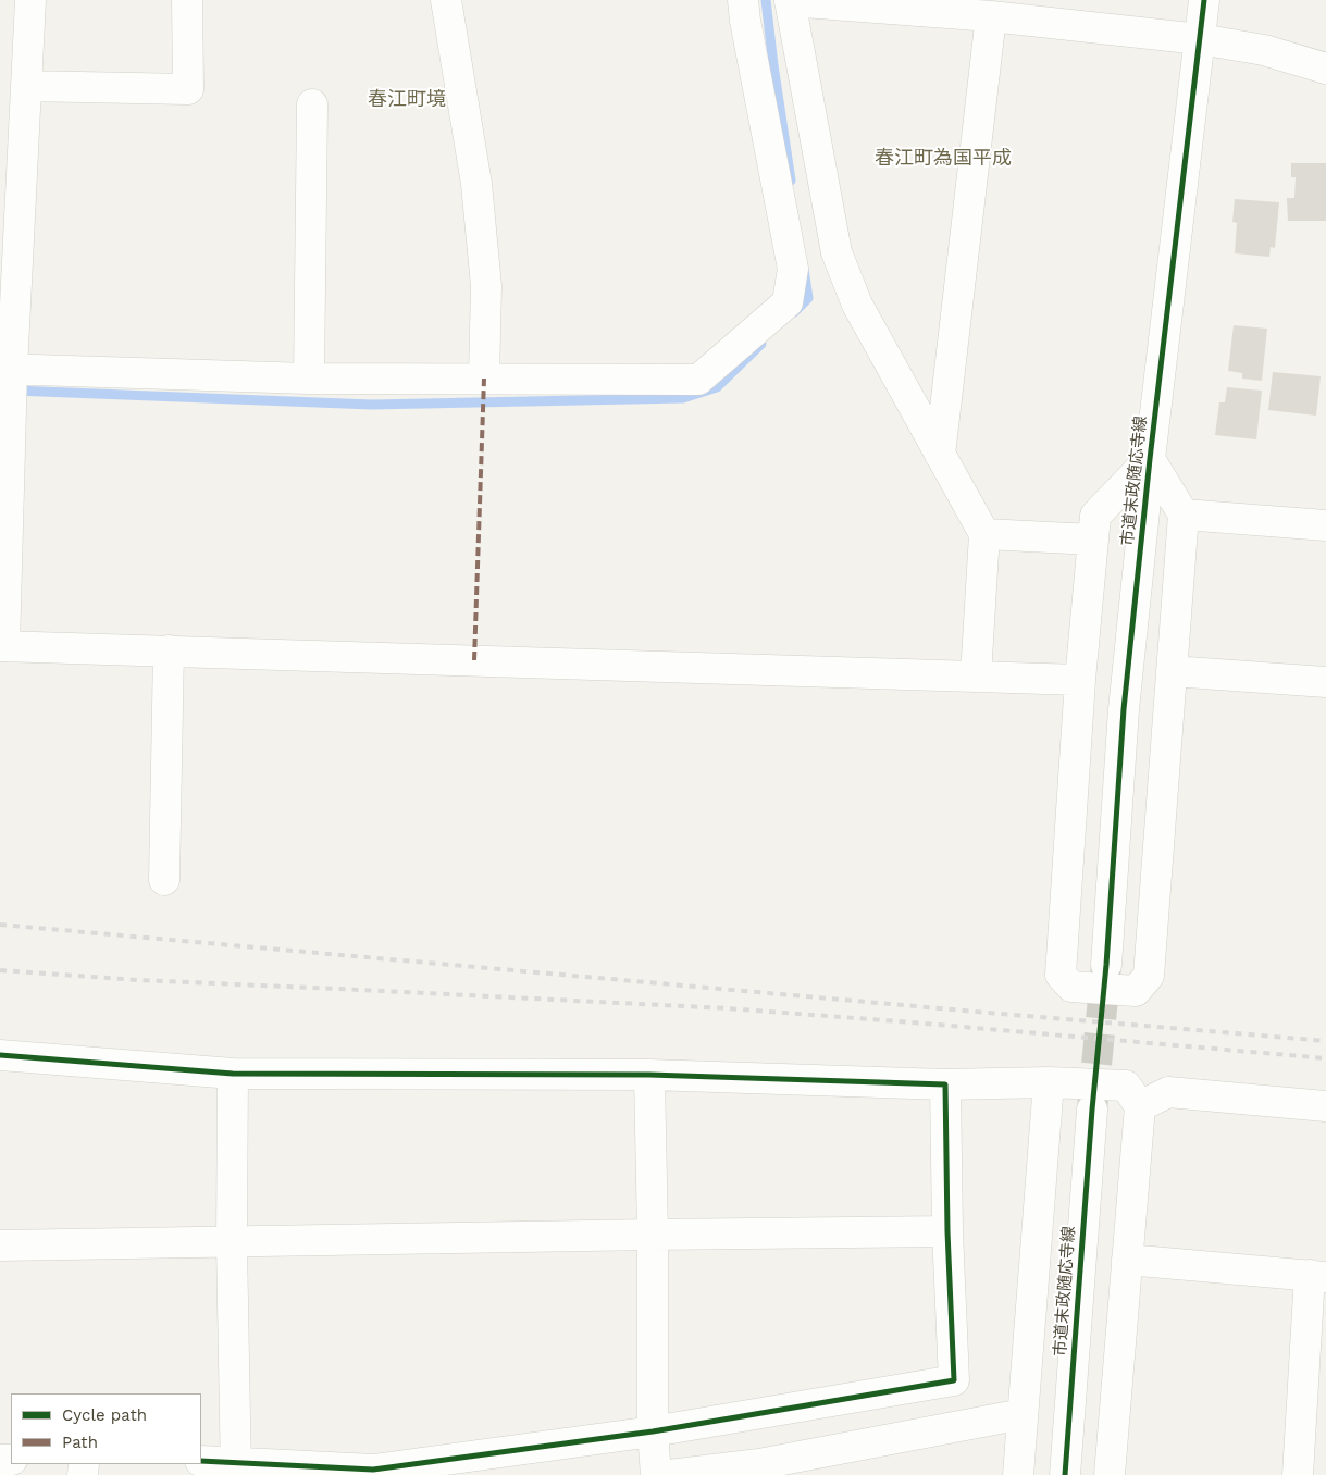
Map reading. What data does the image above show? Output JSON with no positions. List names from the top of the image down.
{
  "streets": {
    "street": ["市道末政随応寺線"]
  },
  "districts": ["春江町境", "春江町為国平成"],
  "legend": ["Cycle path", "Path"]
}
